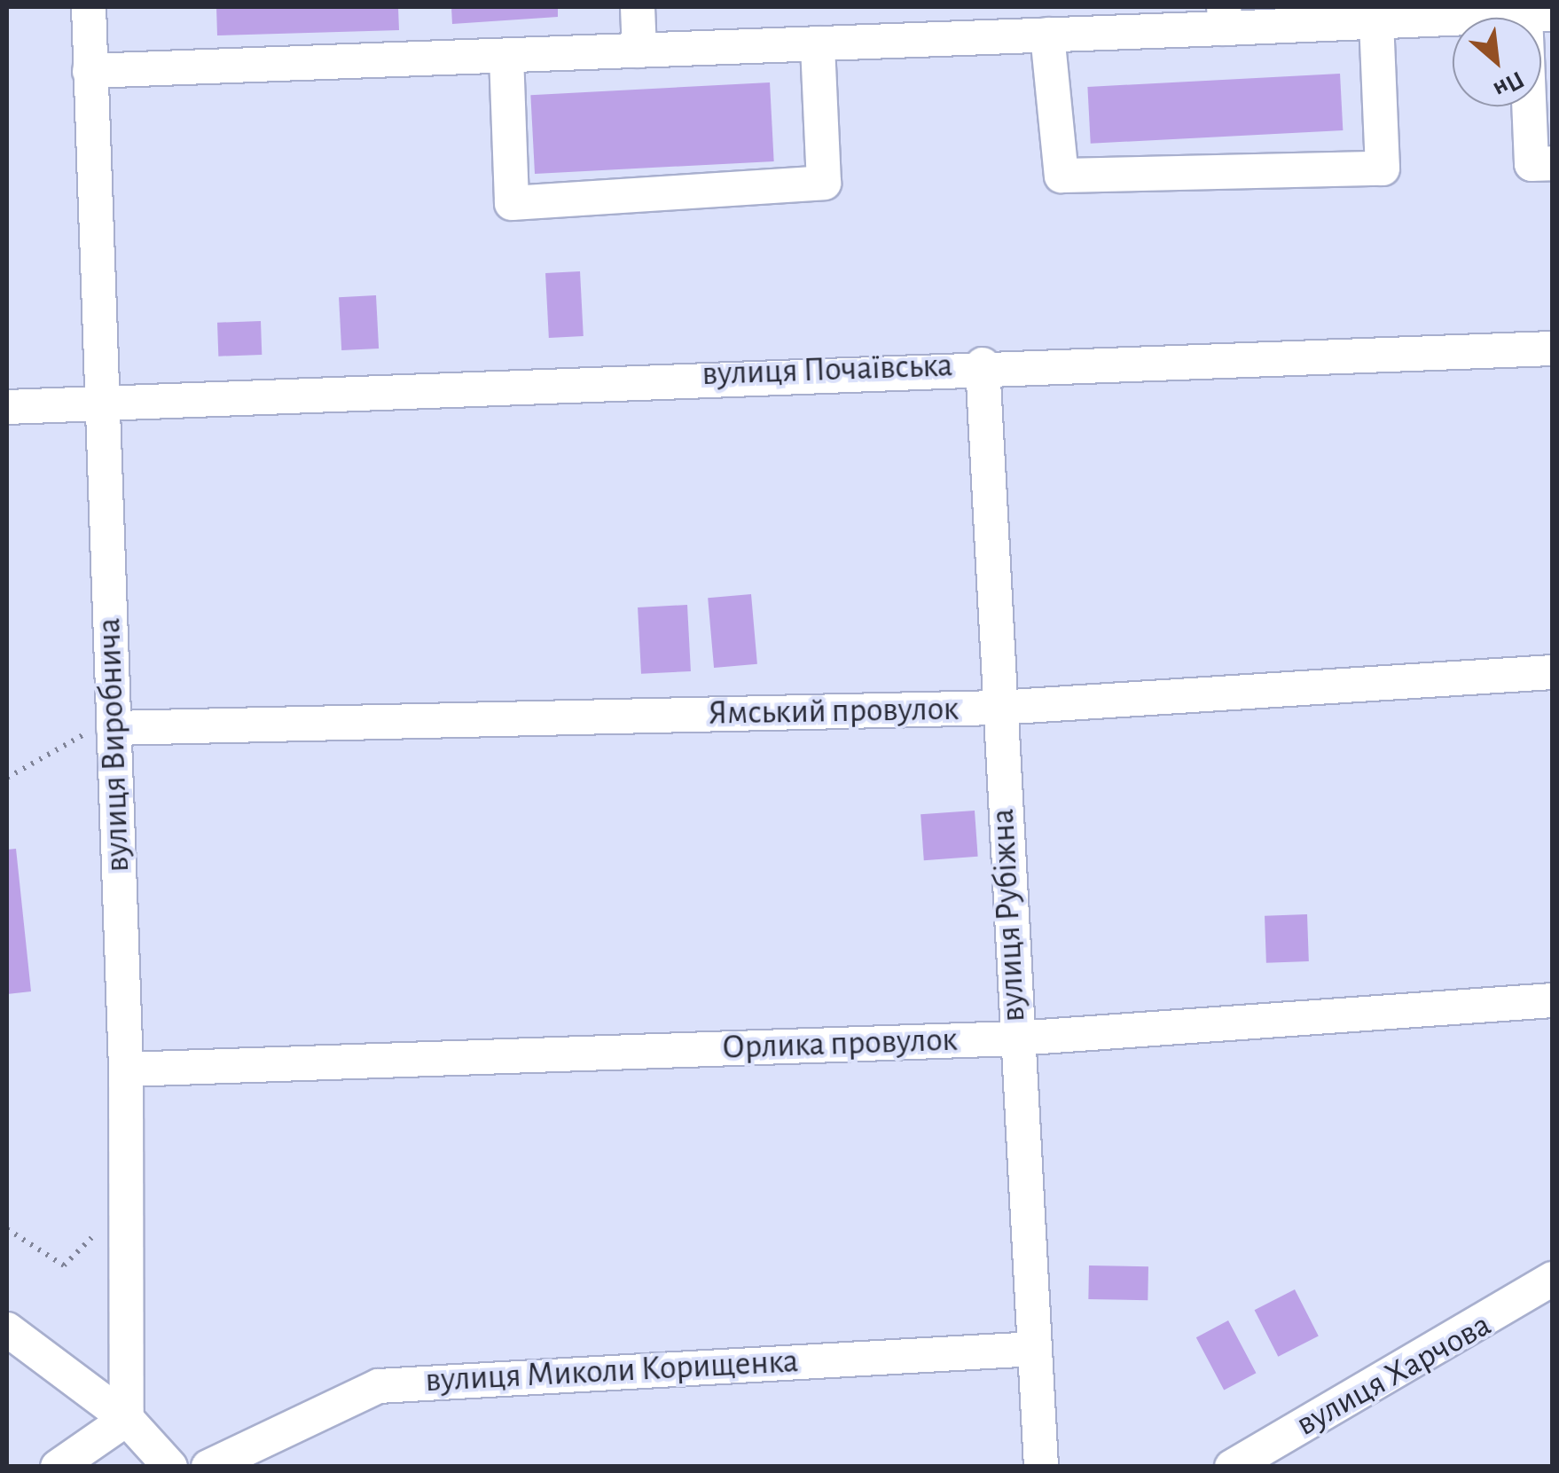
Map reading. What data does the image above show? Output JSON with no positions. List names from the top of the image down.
{
  "streets": {
    "street": [
      "вулиця Почаївська",
      "Ямський провулок",
      "вулиця Виробнича",
      "вулиця Рубіжна",
      "Орлика провулок",
      "вулиця Миколи Корищенка",
      "вулиця Харчова"
    ]
  },
  "crossings": [
    ["вулиця Почаївська", "вулиця Виробнича"],
    ["вулиця Почаївська", "вулиця Рубіжна"],
    ["Ямський провулок", "вулиця Виробнича"],
    ["Ямський провулок", "вулиця Рубіжна"],
    ["вулиця Виробнича", "Орлика провулок"],
    ["вулиця Рубіжна", "Орлика провулок"],
    ["вулиця Рубіжна", "вулиця Миколи Корищенка"]
  ],
  "north": "bottom right"
}
